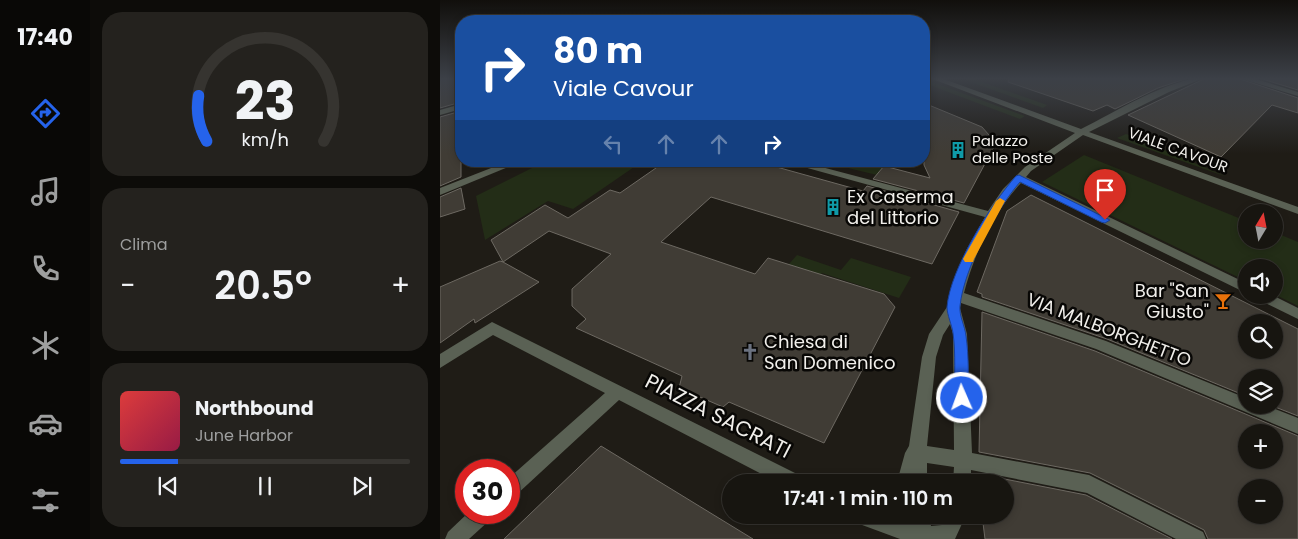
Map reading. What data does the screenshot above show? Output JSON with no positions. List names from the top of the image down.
{
  "streets": {
    "street": ["VIALE CAVOUR", "VIA MALBORGHETTO", "PIAZZA SACRATI"]
  },
  "places": {
    "building": ["Palazzo delle Poste", "Ex Caserma del Littorio"],
    "bar": ["Bar \"San Giusto\""],
    "church": ["Chiesa di San Domenico"]
  },
  "north": "top",
  "page": {
    "tabs": "17:40",
    "turn": ["80 m", "Viale Cavour"],
    "tile": "Clima",
    "map_buttons": ["+", "−"],
    "heat": ["−", "20.5°", "+"],
    "song": ["Northbound", "June Harbor"],
    "limit": "30",
    "trip": "17:41 · 1 min · 110 m",
    "gauge": ["23", "km/h"]
  }
}
